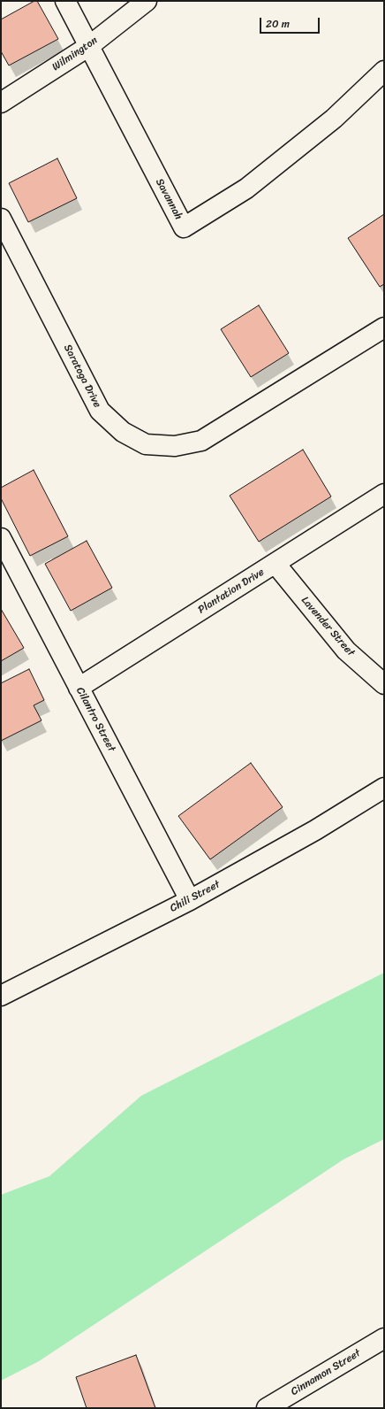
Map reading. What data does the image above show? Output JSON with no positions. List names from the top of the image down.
{
  "streets": {
    "street": [
      "Wilmington",
      "Savannah",
      "Saratoga Drive",
      "Plantation Drive",
      "Lavender Street",
      "Cilantro Street",
      "Chili Street",
      "Cinnamon Street"
    ]
  },
  "crossings": [
    ["Wilmington", "Savannah"],
    ["Plantation Drive", "Lavender Street"],
    ["Plantation Drive", "Cilantro Street"],
    ["Cilantro Street", "Chili Street"]
  ],
  "scale_bar": "20 m"
}
